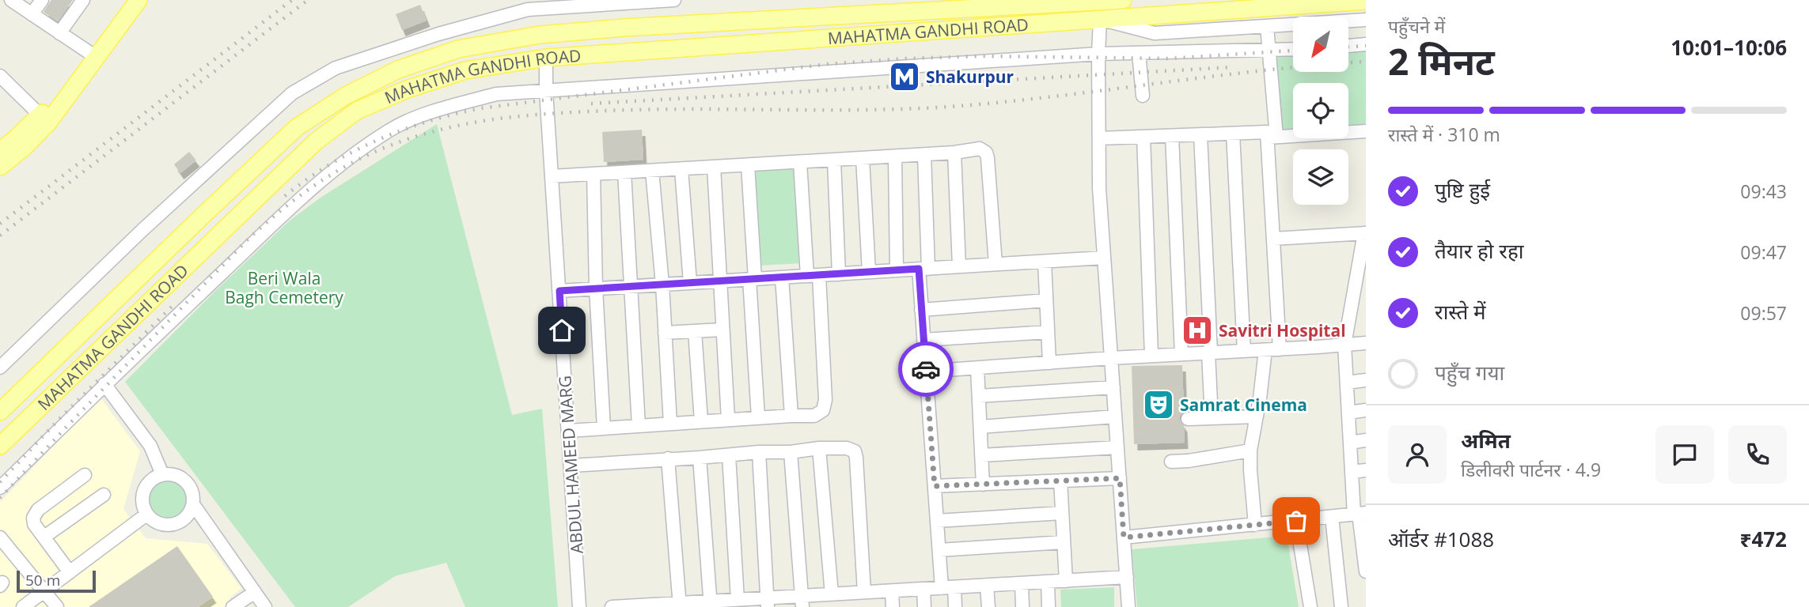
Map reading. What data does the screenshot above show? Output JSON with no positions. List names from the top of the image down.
{
  "streets": {
    "main road": ["MAHATMA GANDHI ROAD"],
    "street": ["ABDUL HAMEED MARG"]
  },
  "crossings": [
    ["MAHATMA GANDHI ROAD", "ABDUL HAMEED MARG"]
  ],
  "parks": ["Beri Wala Bagh Cemetery"],
  "places": {
    "metro station": ["Shakurpur"],
    "hospital": ["Savitri Hospital"],
    "theatre": ["Samrat Cinema"]
  },
  "scale_bar": "50 m",
  "north": "bottom left",
  "page": {
    "heading": ["2 मिनट", "पहुँचने में", "10:01–10:06"],
    "panel": [
      "अमित",
      "डिलीवरी पार्टनर · 4.9",
      "ऑर्डर #1088",
      "₹472"
    ],
    "bar": "रास्ते में · 310 m",
    "list": [
      ["पुष्टि हुई", "09:43"],
      ["तैयार हो रहा", "09:47"],
      ["रास्ते में", "09:57"],
      "पहुँच गया"
    ],
    "scale": "50 m"
  }
}
